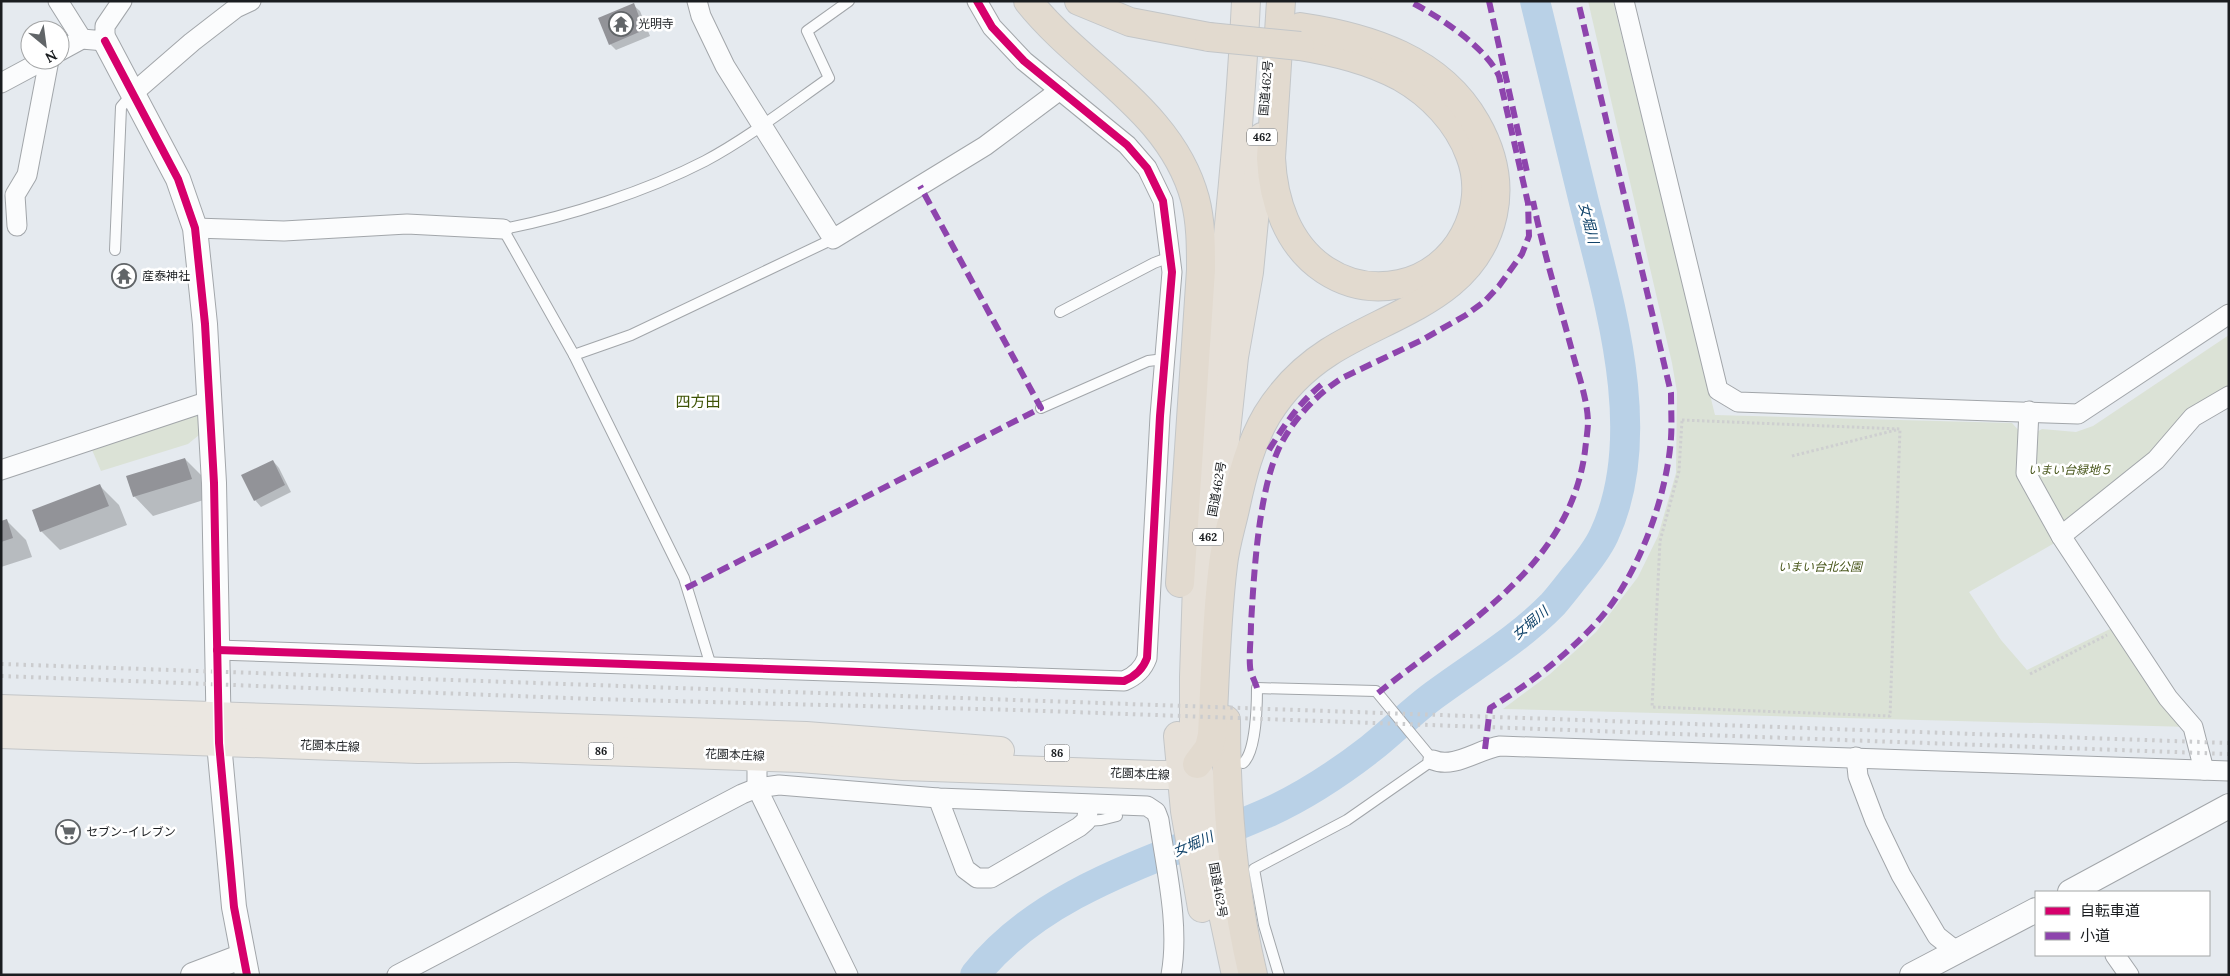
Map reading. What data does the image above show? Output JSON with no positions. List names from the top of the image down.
{
  "streets": {
    "highway": ["国道462号", "462"],
    "main road": ["花園本庄線", "86"]
  },
  "crossings": [
    ["国道462号", "花園本庄線"]
  ],
  "districts": ["四方田"],
  "water": ["女堀川"],
  "parks": ["いまい台緑地５", "いまい台北公園"],
  "places": {
    "temple": ["光明寺", "産泰神社"],
    "supermarket": ["セブン-イレブン"]
  },
  "legend": ["自転車道", "小道"],
  "north": "bottom right"
}
